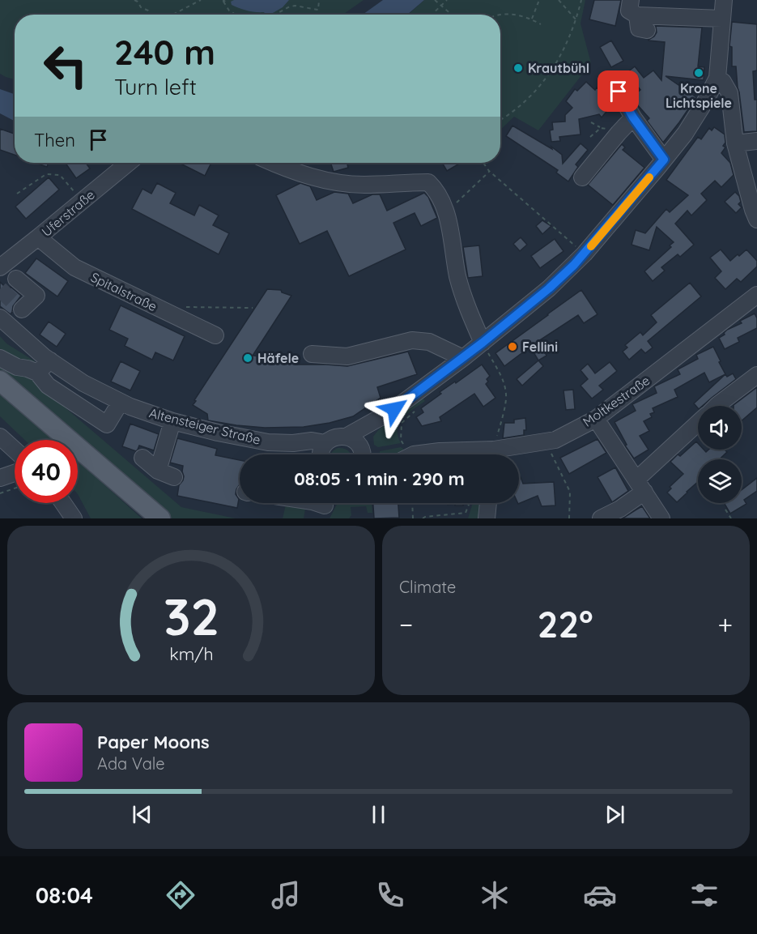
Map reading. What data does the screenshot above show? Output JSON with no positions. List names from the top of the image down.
{
  "streets": {
    "street": [
      "Uferstraße",
      "Spitalstraße",
      "Moltkestraße",
      "Altensteiger Straße"
    ]
  },
  "crossings": [
    ["Uferstraße", "Spitalstraße"]
  ],
  "places": [
    "Krautbühl",
    "Krone Lichtspiele",
    "Fellini",
    "Häfele"
  ],
  "page": {
    "turn": ["240 m", "Turn left"],
    "then": "Then",
    "limit": "40",
    "trip": "08:05 · 1 min · 290 m",
    "tile": "Climate",
    "heat": ["−", "22°", "+"],
    "song": ["Paper Moons", "Ada Vale"],
    "tabs": "08:04",
    "gauge": ["32", "km/h"]
  }
}
